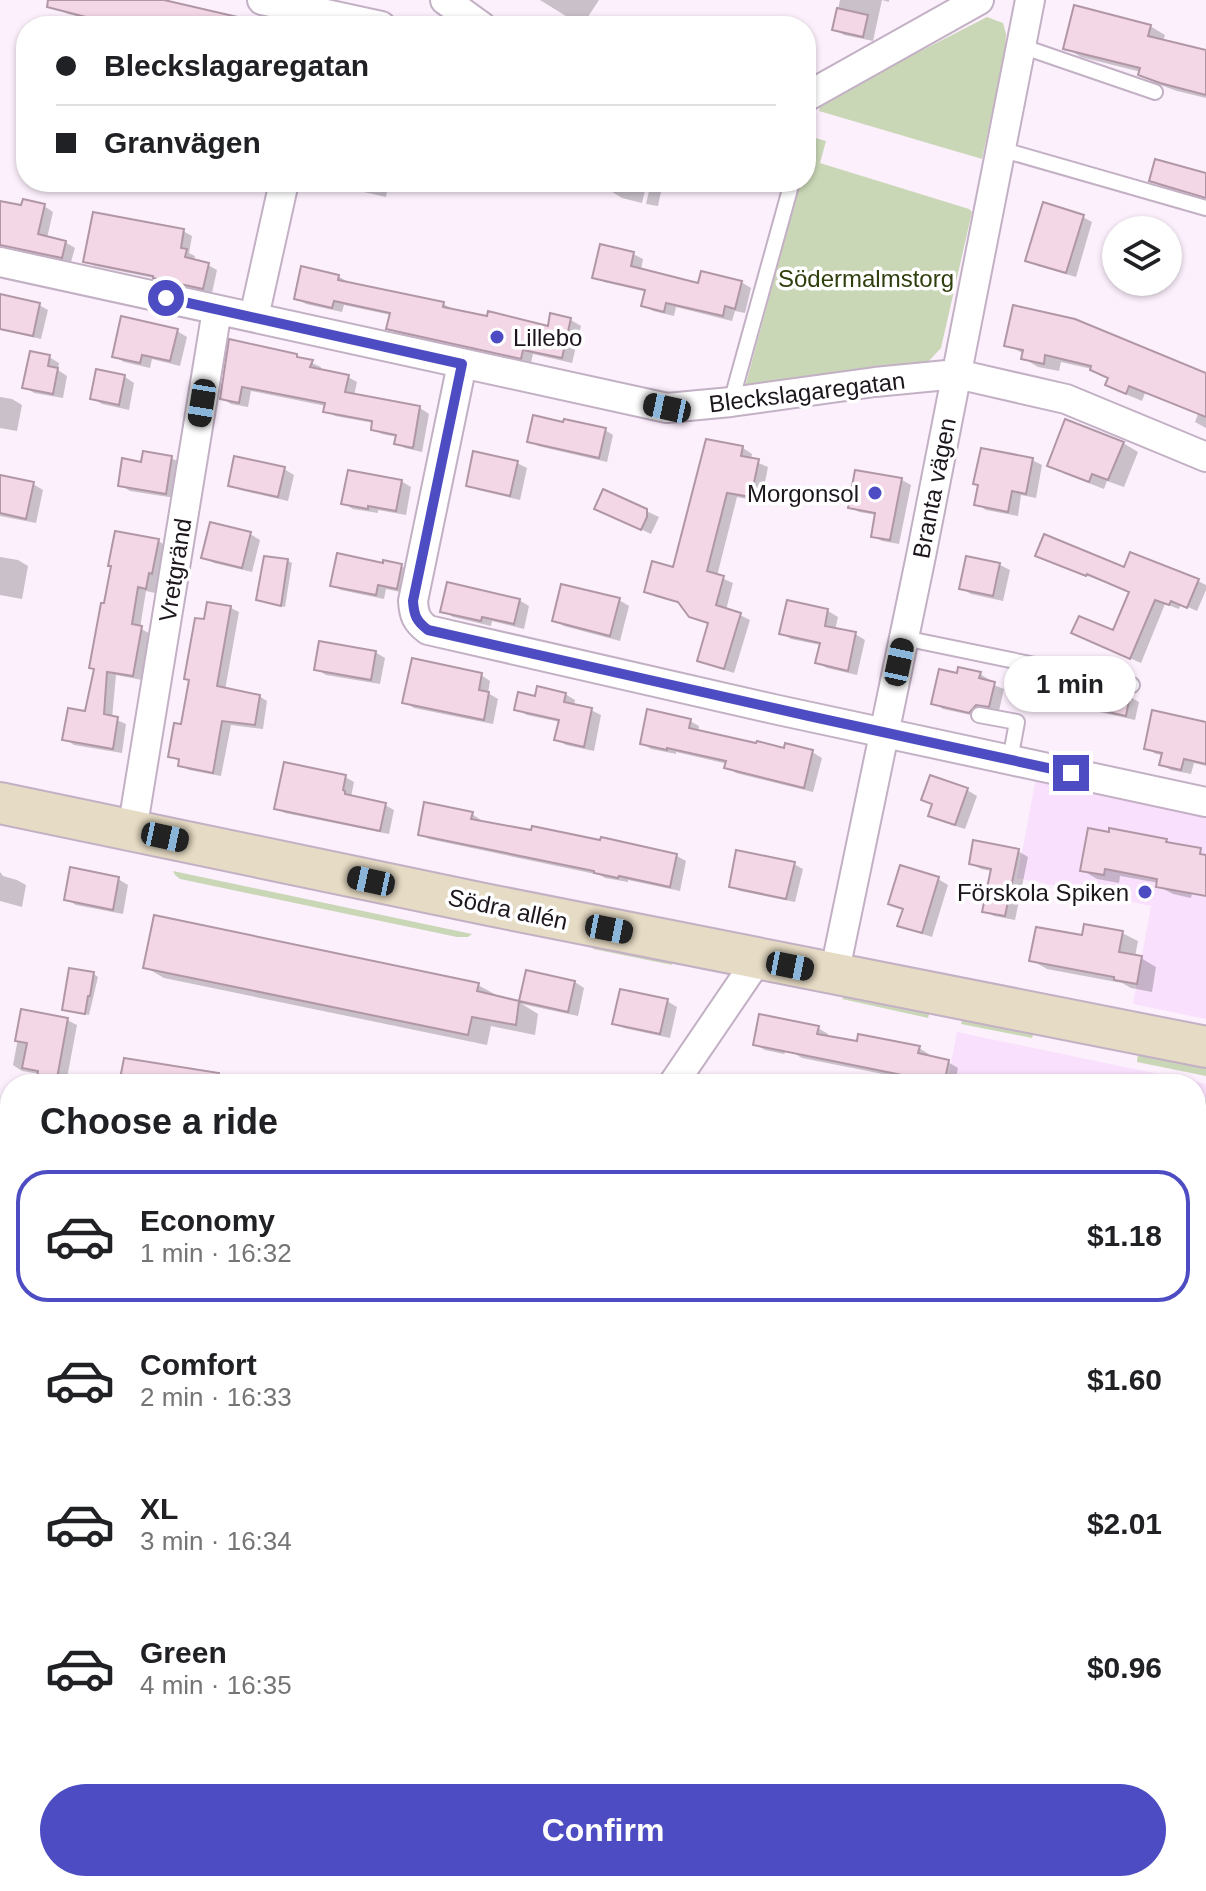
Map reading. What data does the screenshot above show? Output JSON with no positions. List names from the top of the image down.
{
  "streets": {
    "street": [
      "Bleckslagaregatan",
      "Branta vägen",
      "Vretgränd",
      "Södra allén"
    ]
  },
  "crossings": [
    ["Bleckslagaregatan", "Branta vägen"],
    ["Bleckslagaregatan", "Vretgränd"],
    ["Branta vägen", "Södra allén"],
    ["Vretgränd", "Södra allén"]
  ],
  "parks": ["Södermalmstorg"],
  "places": ["Lillebo", "Morgonsol", "Förskola Spiken"],
  "page": {
    "banner": ["Bleckslagaregatan", "Granvägen"],
    "bubble": "1 min",
    "heading": "Choose a ride",
    "list": [
      {
        "name": "Economy",
        "note": "1 min · 16:32",
        "value": "$1.18"
      },
      {
        "name": "Comfort",
        "note": "2 min · 16:33",
        "value": "$1.60"
      },
      {
        "name": "XL",
        "note": "3 min · 16:34",
        "value": "$2.01"
      },
      {
        "name": "Green",
        "note": "4 min · 16:35",
        "value": "$0.96"
      }
    ],
    "buttons": "Confirm"
  }
}
